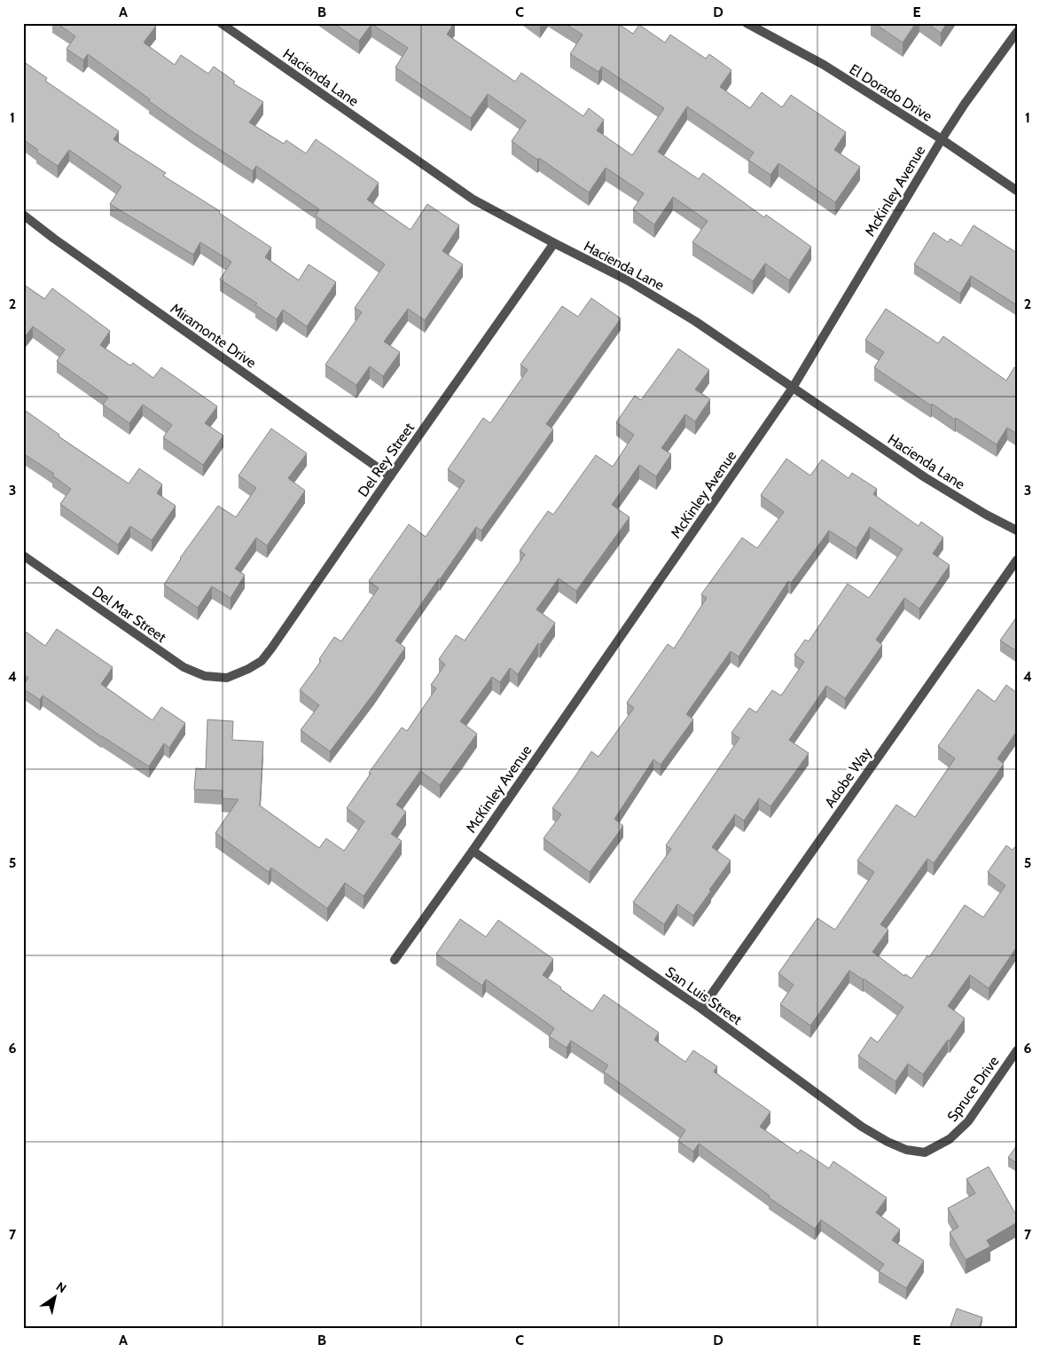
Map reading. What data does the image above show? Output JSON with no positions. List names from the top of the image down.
{
  "streets": {
    "street": [
      "Hacienda Lane",
      "El Dorado Drive",
      "McKinley Avenue",
      "Miramonte Drive",
      "Del Rey Street",
      "Del Mar Street",
      "Adobe Way",
      "San Luis Street",
      "Spruce Drive"
    ]
  },
  "crossings": [
    ["Hacienda Lane", "McKinley Avenue"],
    ["Hacienda Lane", "Del Rey Street"],
    ["El Dorado Drive", "McKinley Avenue"],
    ["McKinley Avenue", "San Luis Street"],
    ["Miramonte Drive", "Del Rey Street"],
    ["Del Rey Street", "Del Mar Street"],
    ["Adobe Way", "San Luis Street"],
    ["San Luis Street", "Spruce Drive"]
  ],
  "north": "top right",
  "grid": {
    "columns": [
      "A",
      "B",
      "C",
      "D",
      "E"
    ],
    "rows": [
      "1",
      "2",
      "3",
      "4",
      "5",
      "6",
      "7"
    ]
  }
}
